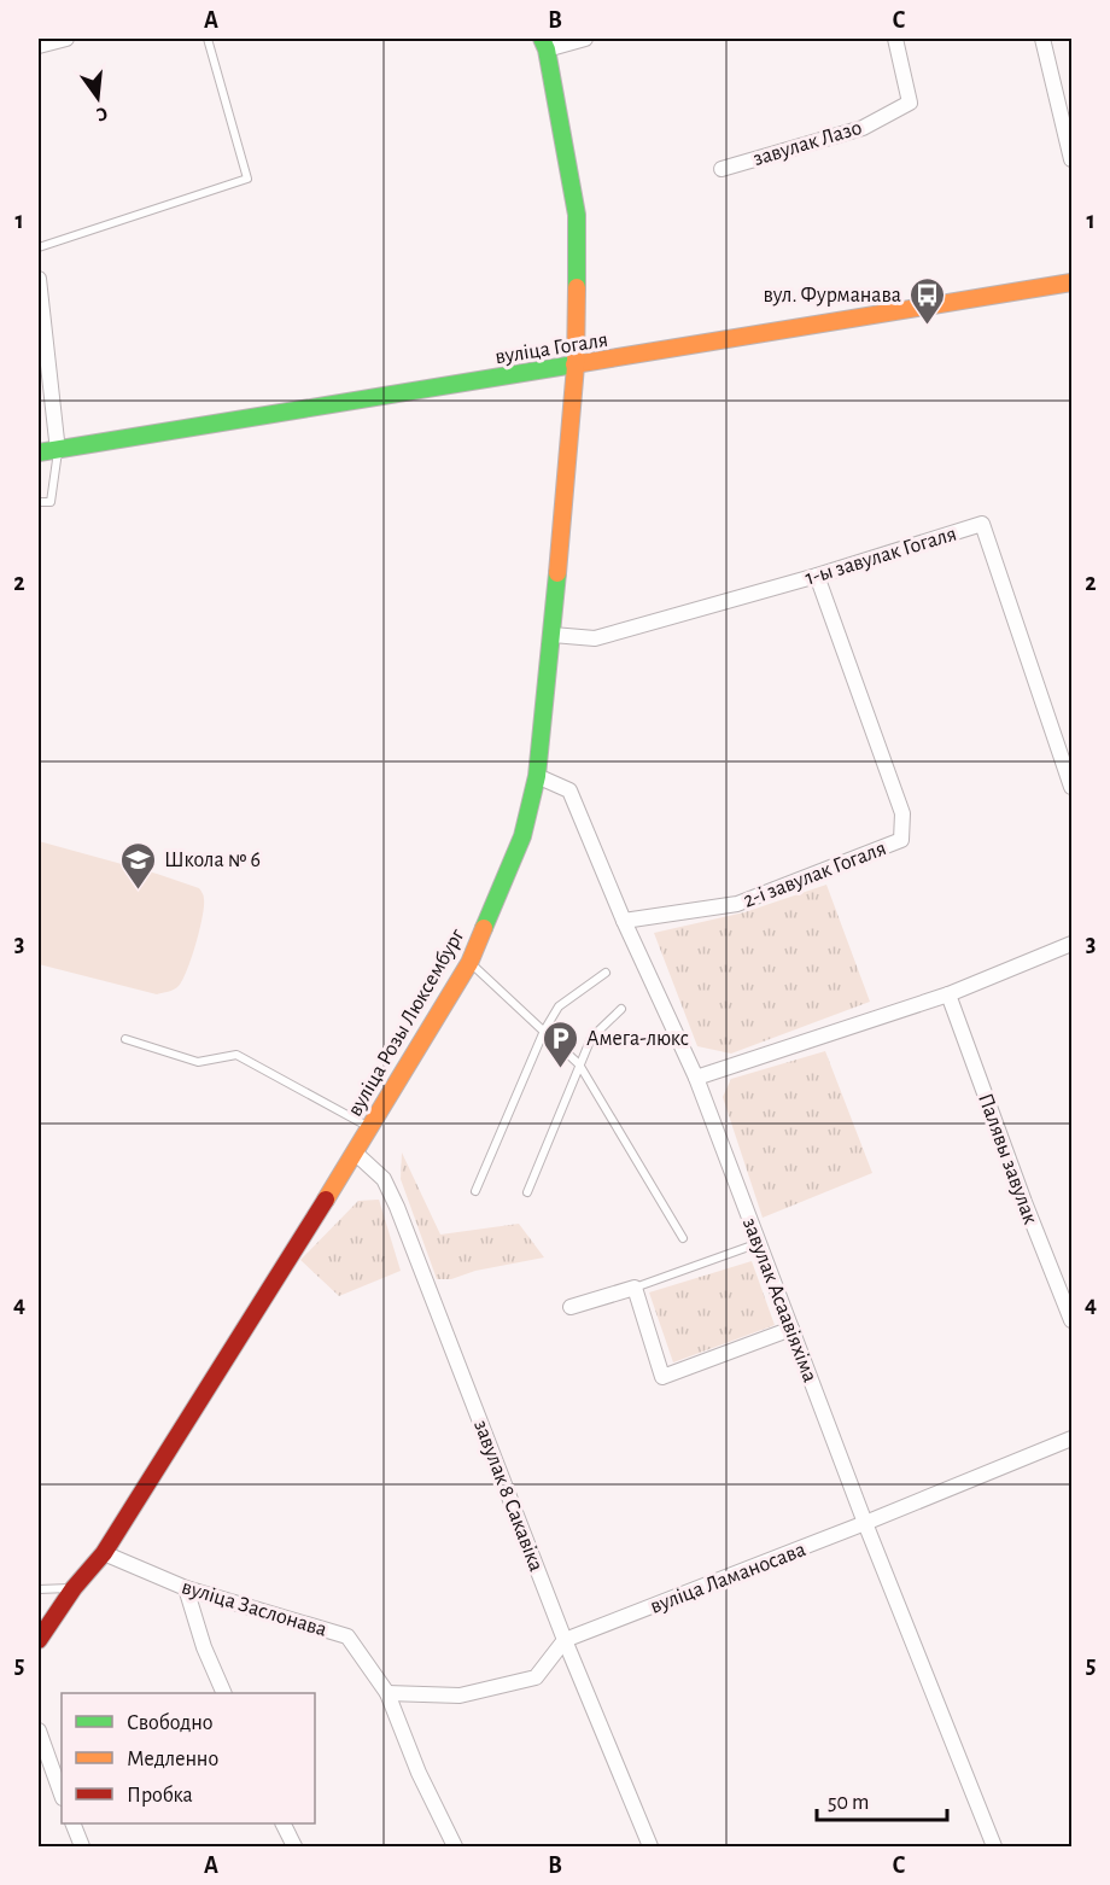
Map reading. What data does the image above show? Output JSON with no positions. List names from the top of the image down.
{
  "streets": {
    "street": [
      "завулак Лазо",
      "вуліца Гогаля",
      "1-ы завулак Гогаля",
      "2-і завулак Гогаля",
      "вуліца Розы Люксембург",
      "Палявы завулак",
      "завулак Асаавіяхіма",
      "завулак 8 Сакавіка",
      "вуліца Ламаносава",
      "вуліца Заслонава"
    ]
  },
  "crossings": [
    ["вуліца Гогаля", "вуліца Розы Люксембург"],
    ["1-ы завулак Гогаля", "2-і завулак Гогаля"],
    ["1-ы завулак Гогаля", "вуліца Розы Люксембург"],
    ["2-і завулак Гогаля", "завулак Асаавіяхіма"],
    ["вуліца Розы Люксембург", "завулак Асаавіяхіма"],
    ["вуліца Розы Люксембург", "завулак 8 Сакавіка"],
    ["вуліца Розы Люксембург", "вуліца Заслонава"],
    ["завулак Асаавіяхіма", "вуліца Ламаносава"],
    ["завулак 8 Сакавіка", "вуліца Ламаносава"]
  ],
  "places": {
    "bus stop": ["вул. Фурманава"],
    "school or university": ["Школа № 6"],
    "parking": ["Амега-люкс"]
  },
  "legend": ["Свободно", "Медленно", "Пробка"],
  "scale_bar": "50 m",
  "north": "bottom",
  "grid": {
    "columns": ["A", "B", "C"],
    "rows": [
      "1",
      "2",
      "3",
      "4",
      "5"
    ]
  }
}
